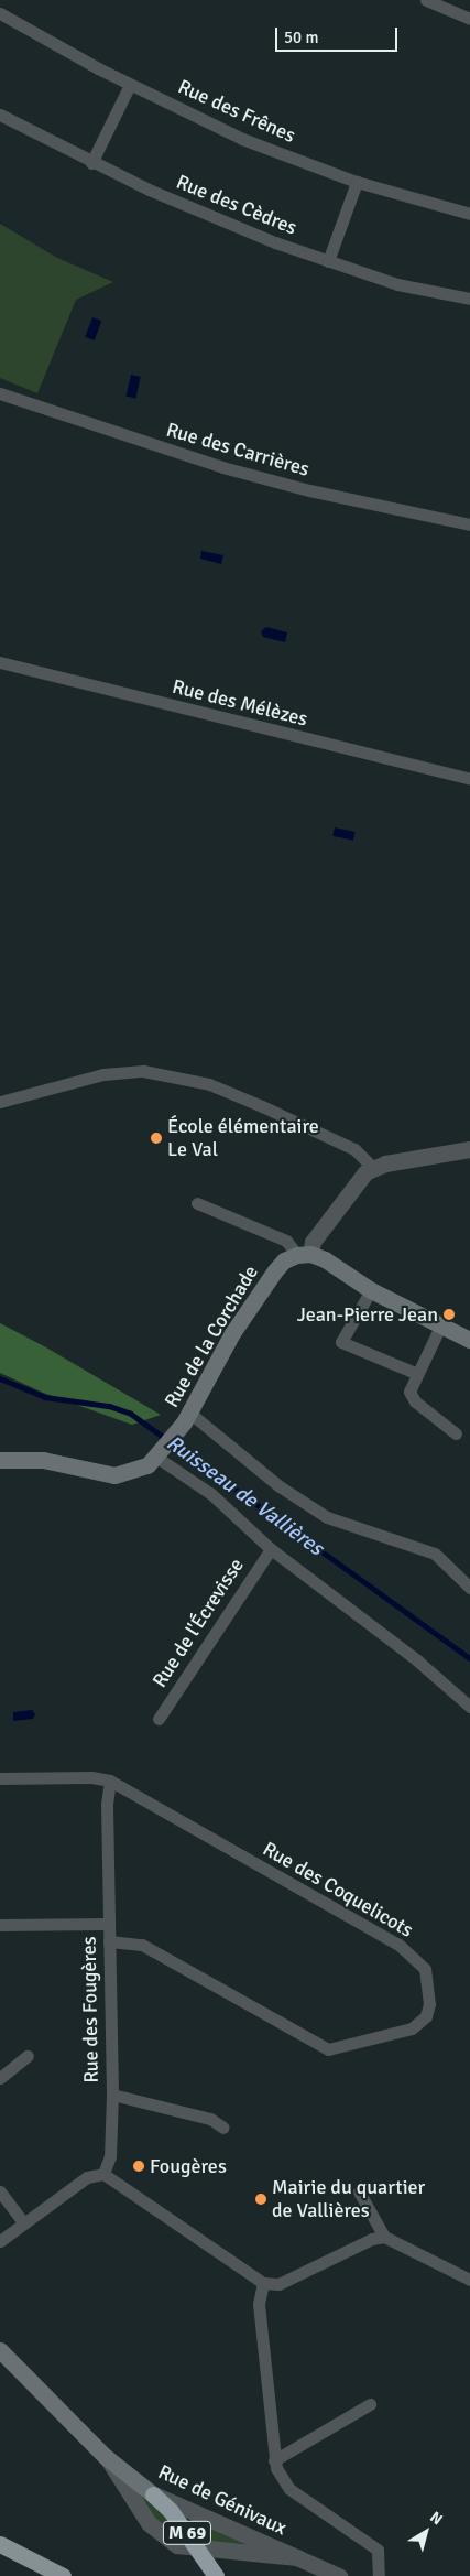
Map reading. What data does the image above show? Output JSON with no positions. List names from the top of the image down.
{
  "streets": {
    "highway": ["M 69"],
    "main road": ["Rue de la Corchade", "Rue de Génivaux"],
    "street": [
      "Rue des Frênes",
      "Rue des Cèdres",
      "Rue des Carrières",
      "Rue des Mélèzes",
      "Rue de l'Écrevisse",
      "Rue des Coquelicots",
      "Rue des Fougères"
    ]
  },
  "crossings": [
    ["Rue de la Corchade", "Rue de l'Écrevisse"],
    ["Rue des Coquelicots", "Rue des Fougères"],
    ["Rue de Génivaux", "M 69"]
  ],
  "water": ["Ruisseau de Vallières"],
  "places": [
    "École élémentaire Le Val",
    "Jean-Pierre Jean",
    "Fougères",
    "Mairie du quartier de Vallières"
  ],
  "scale_bar": "50 m",
  "north": "top right"
}
